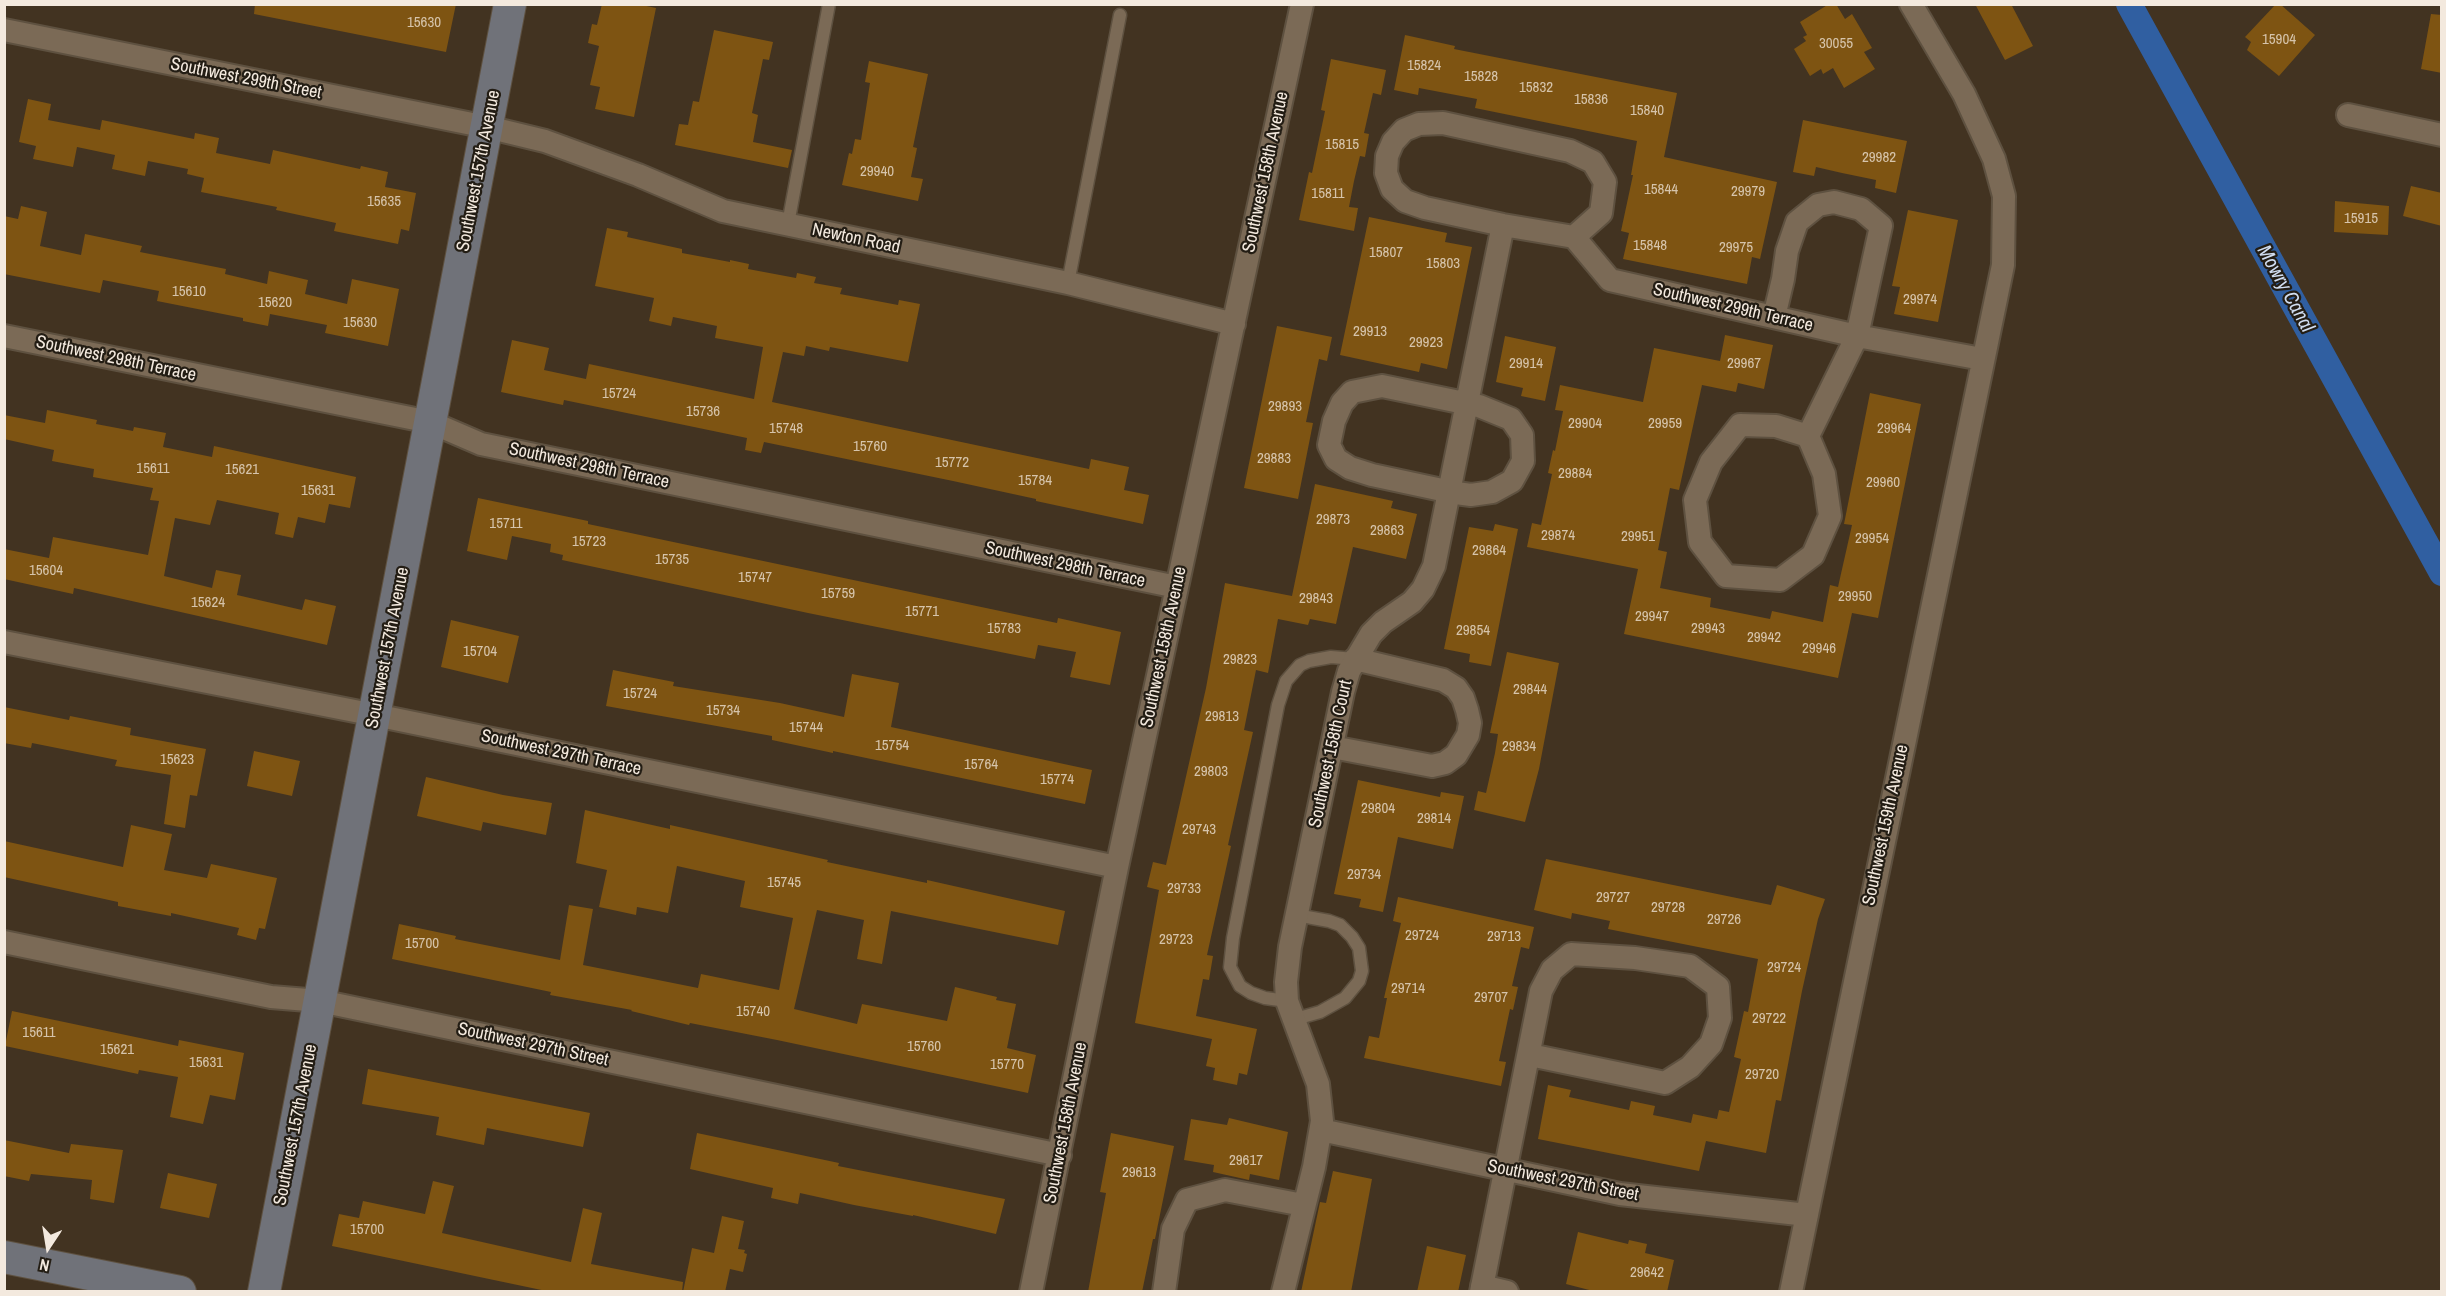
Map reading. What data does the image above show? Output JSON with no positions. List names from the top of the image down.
{
  "streets": {
    "street": [
      "Southwest 299th Street",
      "Southwest 157th Avenue",
      "Southwest 158th Avenue",
      "Newton Road",
      "Southwest 299th Terrace",
      "Southwest 298th Terrace",
      "Southwest 297th Terrace",
      "Southwest 158th Court",
      "Southwest 159th Avenue",
      "Southwest 297th Street"
    ]
  },
  "crossings": [
    ["Southwest 299th Street", "Southwest 157th Avenue"],
    ["Southwest 299th Street", "Newton Road"],
    ["Southwest 157th Avenue", "Newton Road"],
    ["Southwest 157th Avenue", "Southwest 298th Terrace"],
    ["Southwest 157th Avenue", "Southwest 297th Terrace"],
    ["Southwest 157th Avenue", "Southwest 297th Street"],
    ["Southwest 158th Avenue", "Newton Road"],
    ["Southwest 158th Avenue", "Southwest 298th Terrace"],
    ["Southwest 158th Avenue", "Southwest 297th Terrace"],
    ["Southwest 158th Avenue", "Southwest 297th Street"],
    ["Southwest 299th Terrace", "Southwest 159th Avenue"],
    ["Southwest 158th Court", "Southwest 297th Street"],
    ["Southwest 159th Avenue", "Southwest 297th Street"]
  ],
  "water": ["Mowry Canal"],
  "house_numbers": [
    "15630",
    "15904",
    "30055",
    "15824",
    "15828",
    "15832",
    "15836",
    "15840",
    "15815",
    "29982",
    "29940",
    "15844",
    "29979",
    "15811",
    "15635",
    "15915",
    "15848",
    "29975",
    "15807",
    "15803",
    "15610",
    "29974",
    "15620",
    "15630",
    "29913",
    "29923",
    "29914",
    "29967",
    "15724",
    "29893",
    "15736",
    "29904",
    "29959",
    "15748",
    "29964",
    "15760",
    "29883",
    "15772",
    "15611",
    "15621",
    "29884",
    "15784",
    "29960",
    "15631",
    "29873",
    "15711",
    "29863",
    "29874",
    "29951",
    "29954",
    "15723",
    "29864",
    "15735",
    "15604",
    "15747",
    "15759",
    "29950",
    "29843",
    "15624",
    "15771",
    "29947",
    "15783",
    "29943",
    "29854",
    "29942",
    "29946",
    "15704",
    "29823",
    "29844",
    "15724",
    "15734",
    "29813",
    "15744",
    "15754",
    "29834",
    "15623",
    "15764",
    "29803",
    "15774",
    "29804",
    "29814",
    "29743",
    "29734",
    "15745",
    "29733",
    "29727",
    "29728",
    "29726",
    "29724",
    "29713",
    "29723",
    "15700",
    "29724",
    "29714",
    "29707",
    "15740",
    "29722",
    "15611",
    "15760",
    "15621",
    "15631",
    "15770",
    "29720",
    "29617",
    "29613",
    "15700",
    "29642"
  ],
  "north": "bottom"
}
